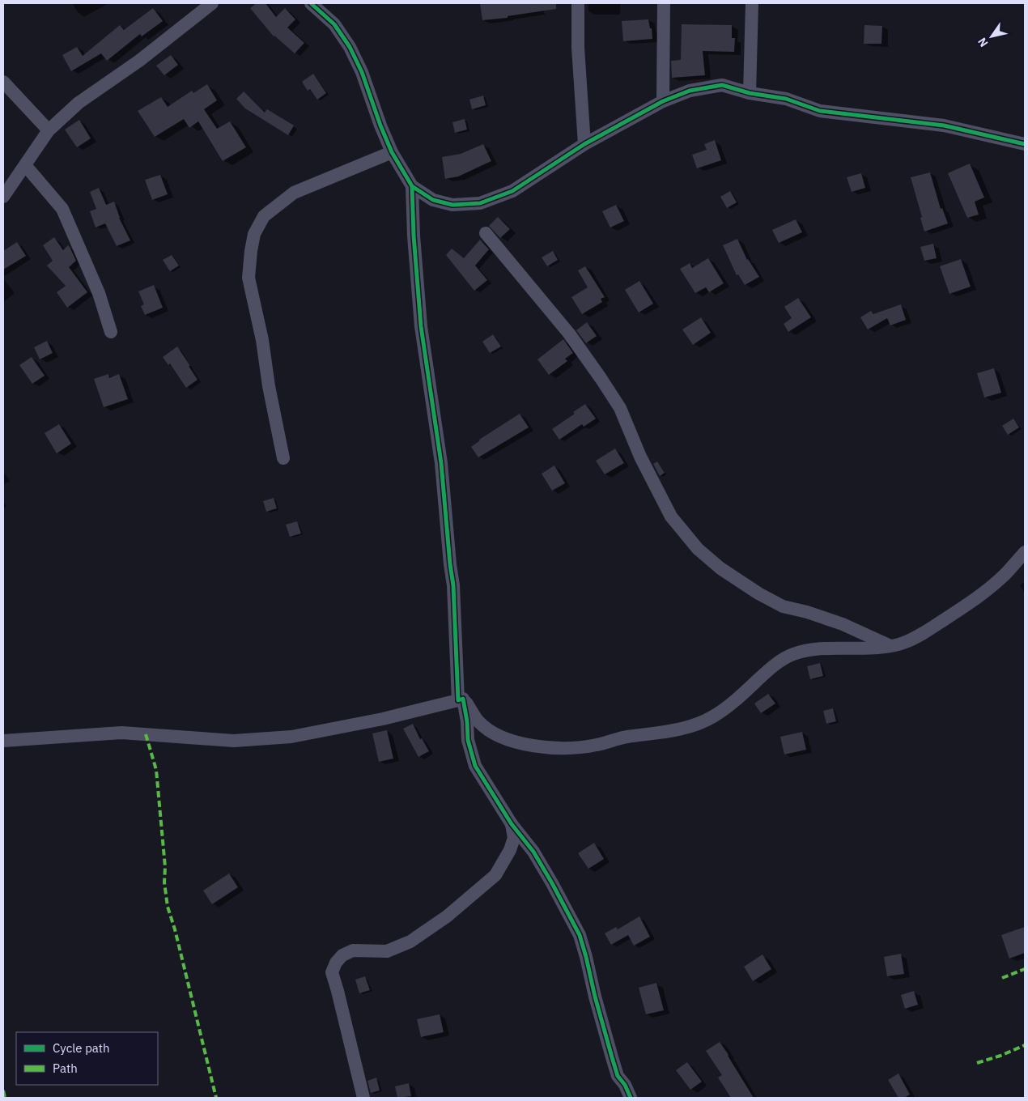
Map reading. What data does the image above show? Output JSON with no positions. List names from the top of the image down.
{
  "legend": ["Cycle path", "Path"],
  "north": "bottom left"
}
